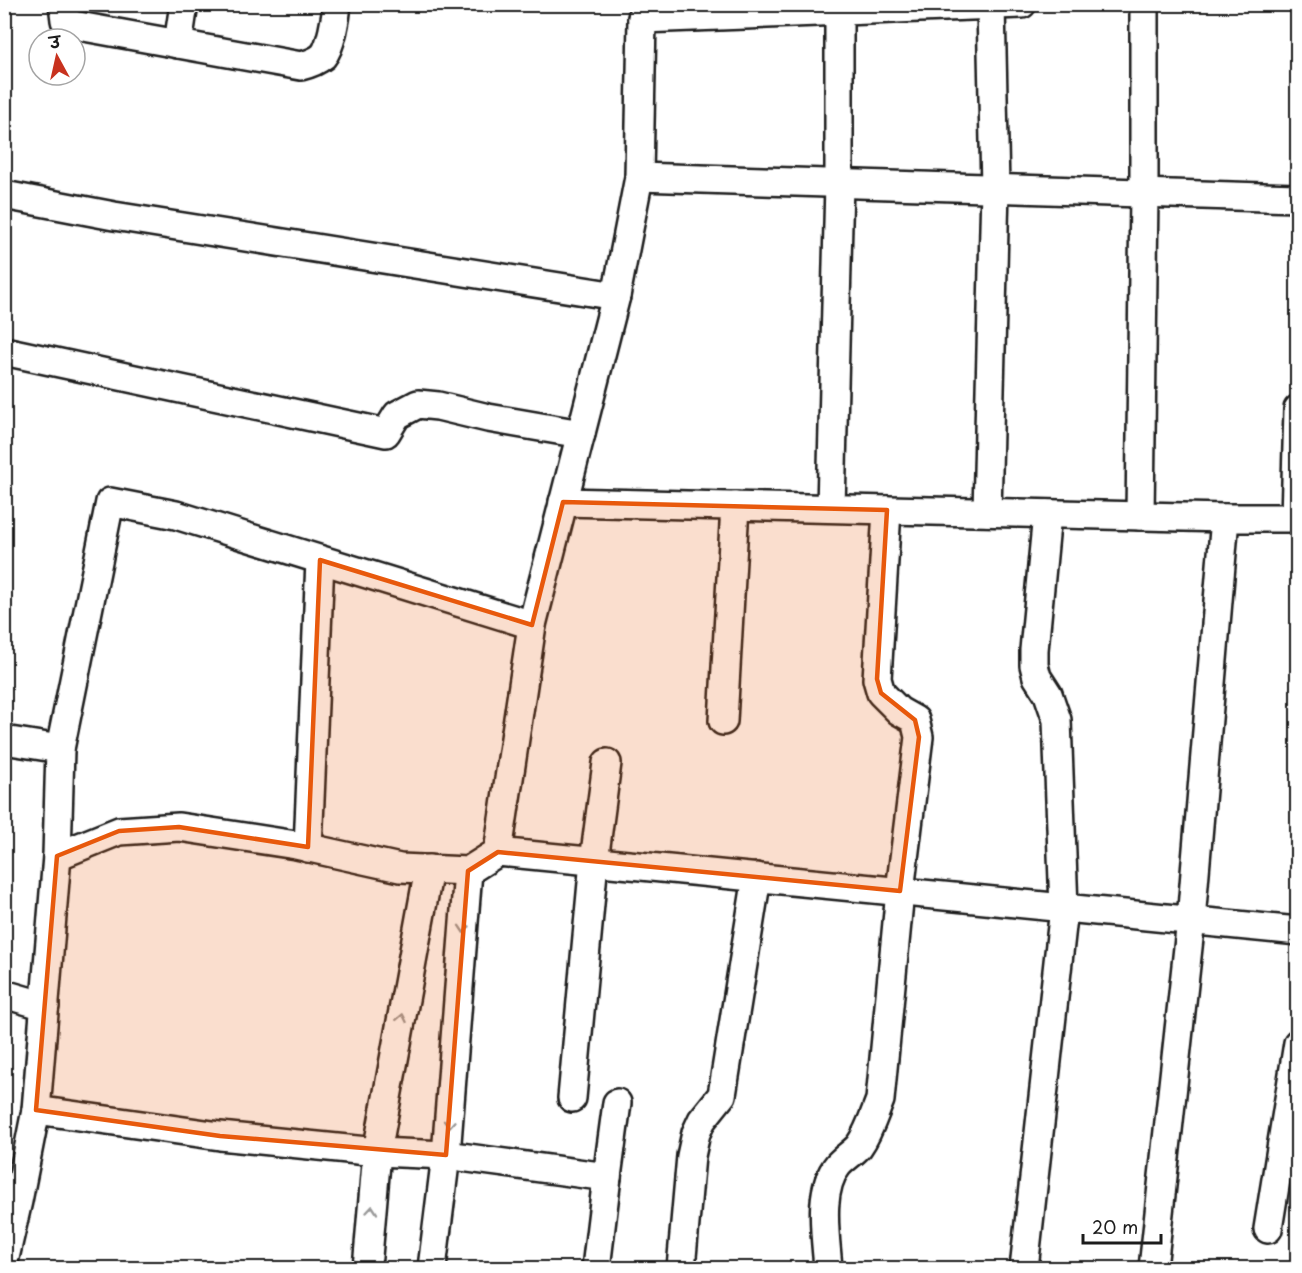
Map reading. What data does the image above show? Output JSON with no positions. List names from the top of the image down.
{
  "scale_bar": "20 m",
  "north": "top"
}
